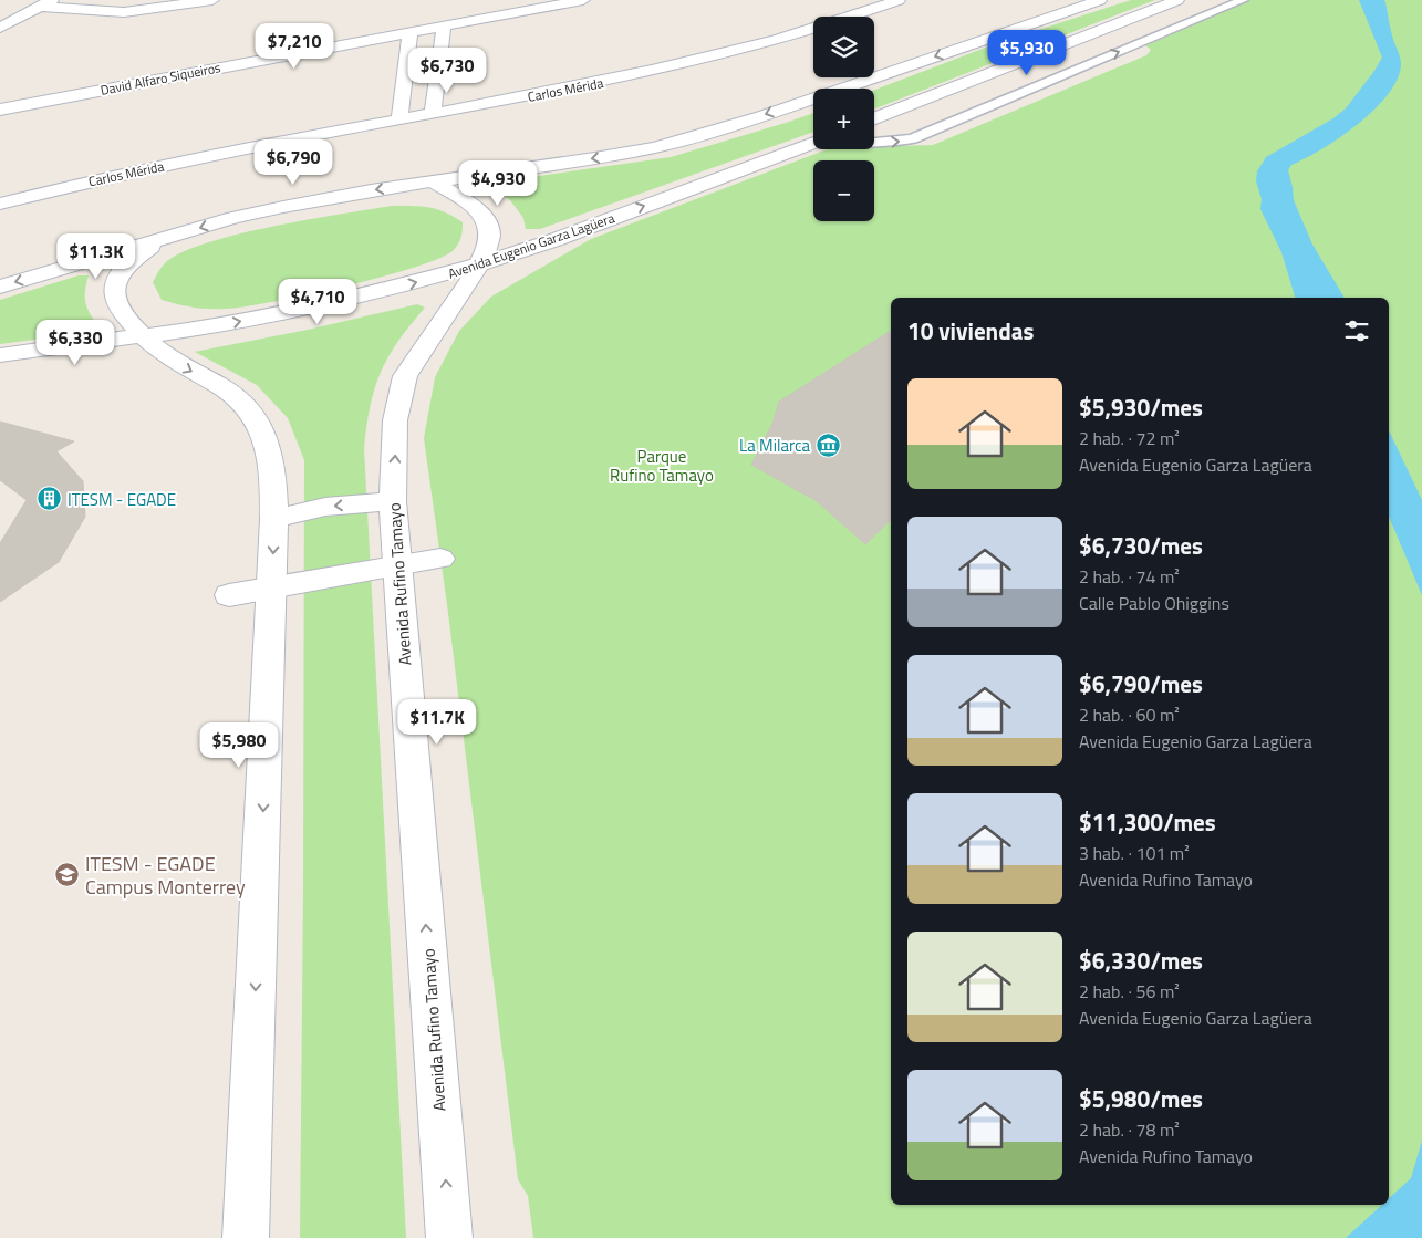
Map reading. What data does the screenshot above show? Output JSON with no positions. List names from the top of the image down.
{
  "streets": {
    "street": [
      "David Alfaro Siqueiros",
      "Carlos Mérida",
      "Avenida Eugenio Garza Lagüera",
      "Avenida Rufino Tamayo"
    ]
  },
  "crossings": [
    ["Avenida Eugenio Garza Lagüera", "Avenida Rufino Tamayo"]
  ],
  "parks": ["Parque Rufino Tamayo"],
  "places": {
    "museum": ["La Milarca"],
    "building": ["ITESM - EGADE"],
    "school or university": ["ITESM - EGADE Campus Monterrey"]
  },
  "page": {
    "map_buttons": ["+", "−"],
    "price": [
      "$7,210",
      "$5,930",
      "$6,730",
      "$6,790",
      "$4,930",
      "$11.3K",
      "$4,710",
      "$6,330",
      "$11.7K",
      "$5,980"
    ],
    "heading": "10 viviendas",
    "list": [
      {
        "name": "$5,930/mes",
        "note": "2 hab. · 72 m² · Avenida Eugenio Garza Lagüera"
      },
      {
        "name": "$6,730/mes",
        "note": "2 hab. · 74 m² · Calle Pablo Ohiggins"
      },
      {
        "name": "$6,790/mes",
        "note": "2 hab. · 60 m² · Avenida Eugenio Garza Lagüera"
      },
      {
        "name": "$11,300/mes",
        "note": "3 hab. · 101 m² · Avenida Rufino Tamayo"
      },
      {
        "name": "$6,330/mes",
        "note": "2 hab. · 56 m² · Avenida Eugenio Garza Lagüera"
      },
      {
        "name": "$5,980/mes",
        "note": "2 hab. · 78 m² · Avenida Rufino Tamayo"
      }
    ]
  }
}
